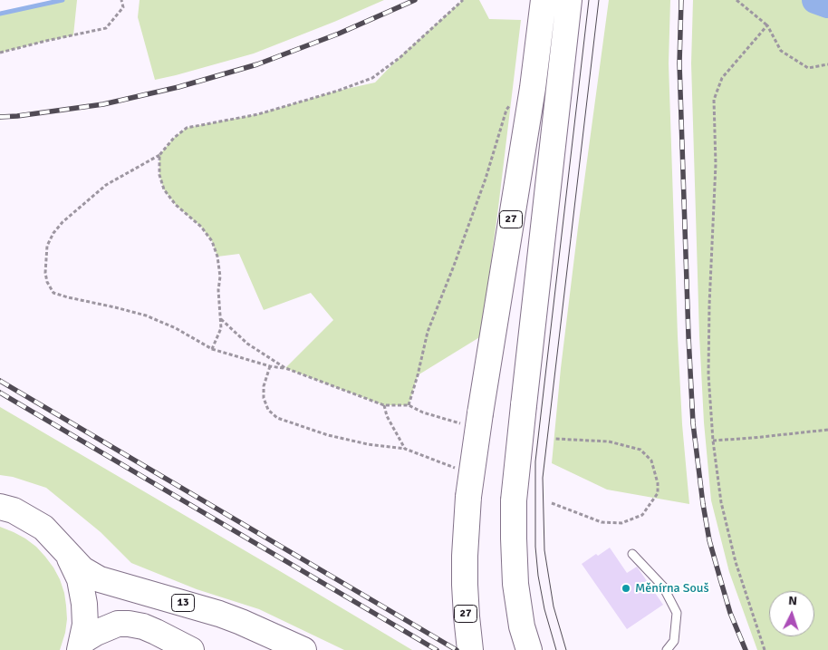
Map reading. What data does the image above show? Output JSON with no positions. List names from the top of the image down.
{
  "streets": {
    "highway": ["27", "13"]
  },
  "places": ["Měnírna Souš"],
  "north": "top"
}
